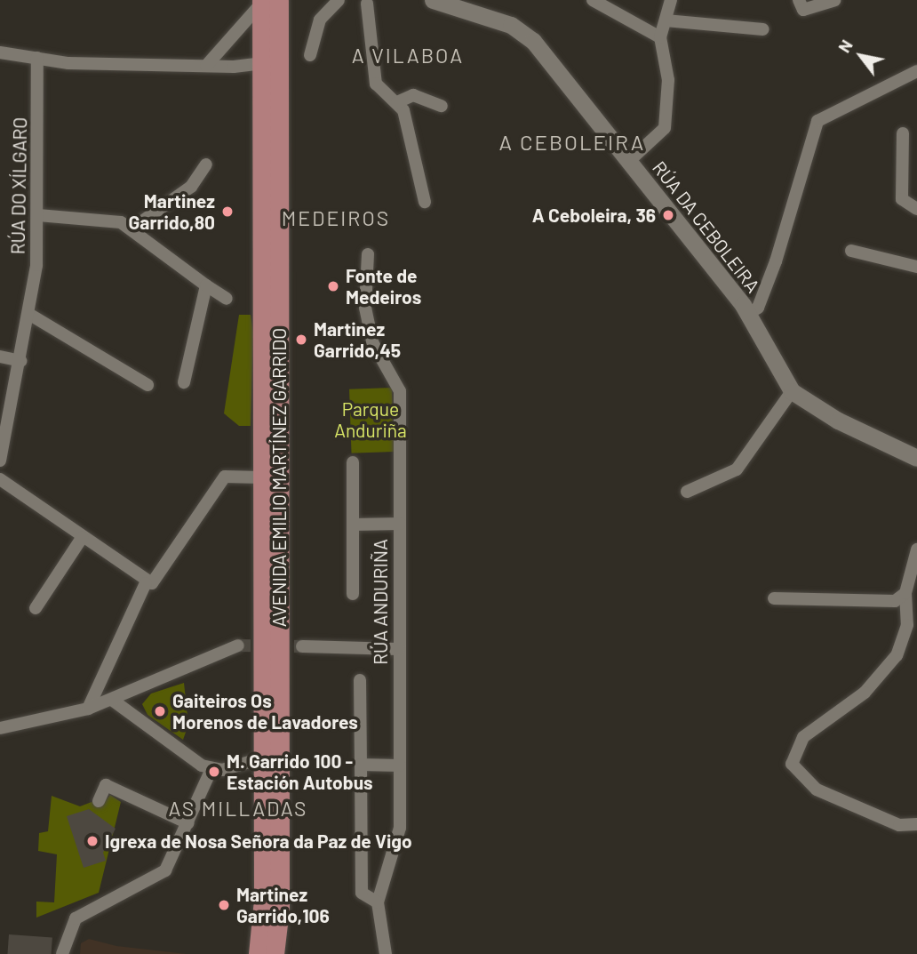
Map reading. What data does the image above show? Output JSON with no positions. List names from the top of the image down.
{
  "streets": {
    "main road": ["AVENIDA EMILIO MARTÍNEZ GARRIDO"],
    "street": ["RÚA DO XÍLGARO", "RÚA DA CEBOLEIRA", "RÚA ANDURIÑA"]
  },
  "districts": [
    "A VILABOA",
    "A CEBOLEIRA",
    "MEDEIROS",
    "AS MILLADAS"
  ],
  "parks": ["Parque Anduriña"],
  "places": [
    "Martinez Garrido,80",
    "A Ceboleira, 36",
    "Fonte de Medeiros",
    "Martinez Garrido,45",
    "Gaiteiros Os Morenos de Lavadores",
    "M. Garrido 100 - Estación Autobus",
    "Igrexa de Nosa Señora da Paz de Vigo",
    "Martinez Garrido,106"
  ],
  "north": "top left"
}
